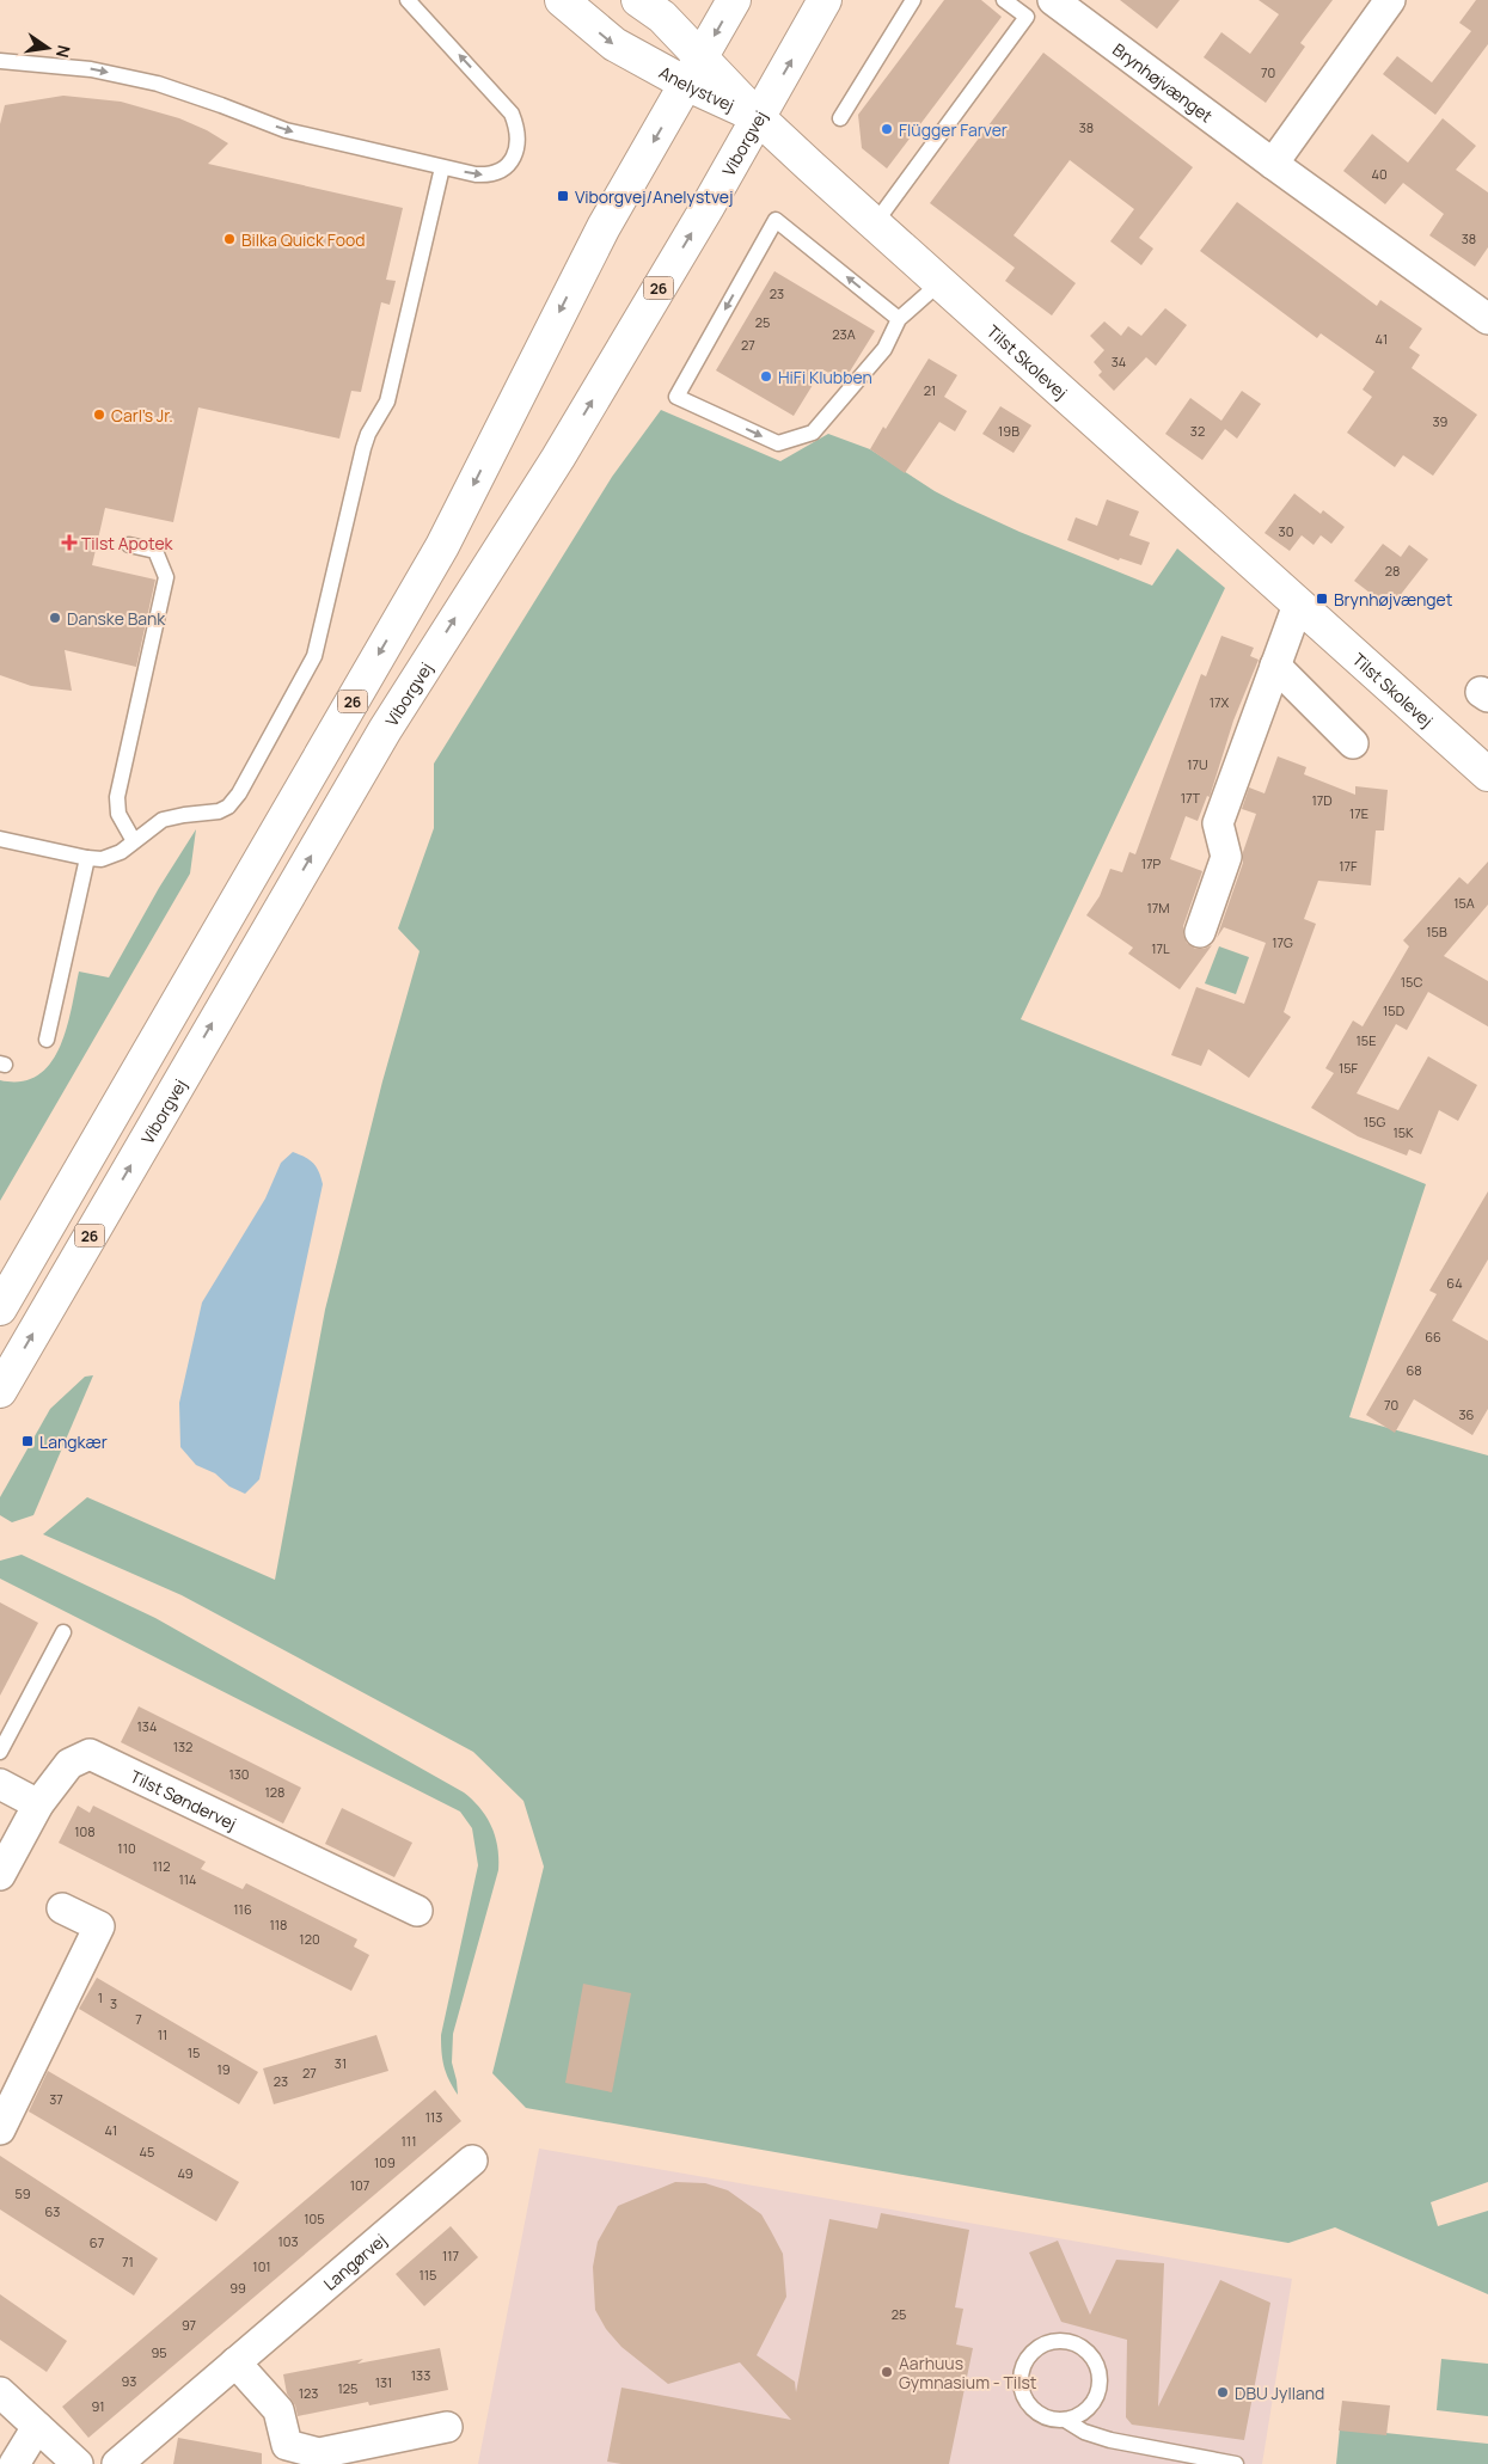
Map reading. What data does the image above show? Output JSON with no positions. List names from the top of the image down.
{
  "streets": {
    "main road": [
      "Anelystvej",
      "Viborgvej",
      "26",
      "Tilst Skolevej"
    ],
    "street": ["Brynhøjvænget", "Tilst Søndervej", "Langørvej"]
  },
  "crossings": [
    ["Anelystvej", "Viborgvej"],
    ["Anelystvej", "26"],
    ["Anelystvej", "Tilst Skolevej"],
    ["Viborgvej", "Tilst Skolevej"]
  ],
  "one_way": ["Anelystvej"],
  "places": {
    "other": [
      "Flügger Farver",
      "Bilka Quick Food",
      "HiFi Klubben",
      "Carl's Jr.",
      "Danske Bank",
      "Aarhuus Gymnasium - Tilst",
      "DBU Jylland"
    ],
    "transit": ["Viborgvej/Anelystvej", "Brynhøjvænget", "Langkær"],
    "health": ["Tilst Apotek"]
  },
  "house_numbers": [
    "70",
    "38",
    "40",
    "38",
    "23",
    "25",
    "23A",
    "41",
    "27",
    "34",
    "21",
    "39",
    "19B",
    "32",
    "30",
    "28",
    "17X",
    "17U",
    "17T",
    "17D",
    "17E",
    "17P",
    "17F",
    "15A",
    "17M",
    "15B",
    "17G",
    "17L",
    "15C",
    "15D",
    "15E",
    "15F",
    "15G",
    "15K",
    "64",
    "66",
    "68",
    "70",
    "36",
    "134",
    "132",
    "130",
    "128",
    "108",
    "110",
    "112",
    "114",
    "116",
    "118",
    "120",
    "1",
    "3",
    "7",
    "11",
    "15",
    "31",
    "19",
    "27",
    "23",
    "37",
    "113",
    "41",
    "111",
    "45",
    "109",
    "49",
    "107",
    "59",
    "63",
    "105",
    "103",
    "67",
    "117",
    "71",
    "101",
    "115",
    "99",
    "25",
    "97",
    "95",
    "133",
    "93",
    "131",
    "125",
    "123",
    "91"
  ],
  "north": "right"
}
